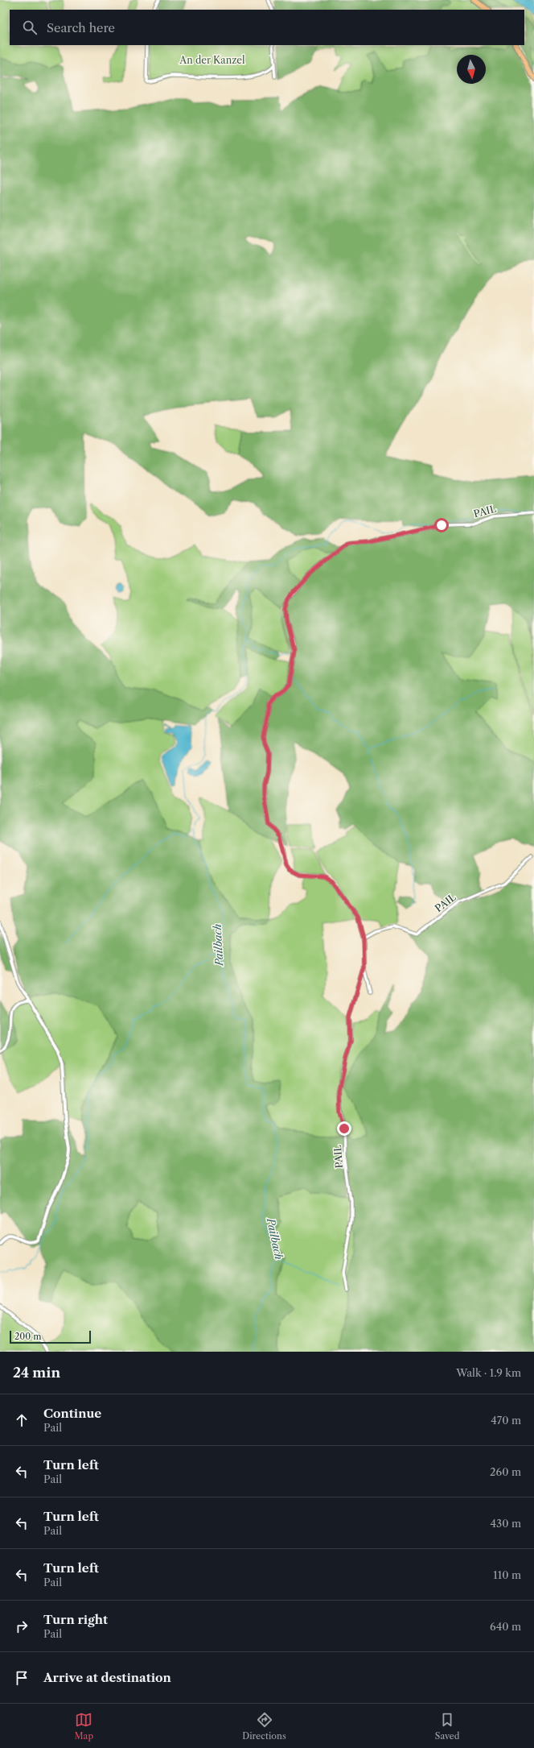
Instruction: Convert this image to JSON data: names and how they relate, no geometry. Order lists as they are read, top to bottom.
{
  "streets": {
    "street": ["PAIL"]
  },
  "water": ["Pailbach"],
  "parks": ["An der Kanzel"],
  "scale_bar": "200 m",
  "north": "bottom",
  "page": {
    "search": "Search here",
    "scale": "200 m",
    "heading": ["24 min", "Walk · 1.9 km"],
    "list": [
      ["Continue", "Pail", "470 m"],
      ["Turn left", "Pail", "260 m"],
      ["Turn left", "Pail", "430 m"],
      ["Turn left", "Pail", "110 m"],
      ["Turn right", "Pail", "640 m"],
      "Arrive at destination"
    ],
    "nav": ["Map", "Directions", "Saved"]
  }
}
